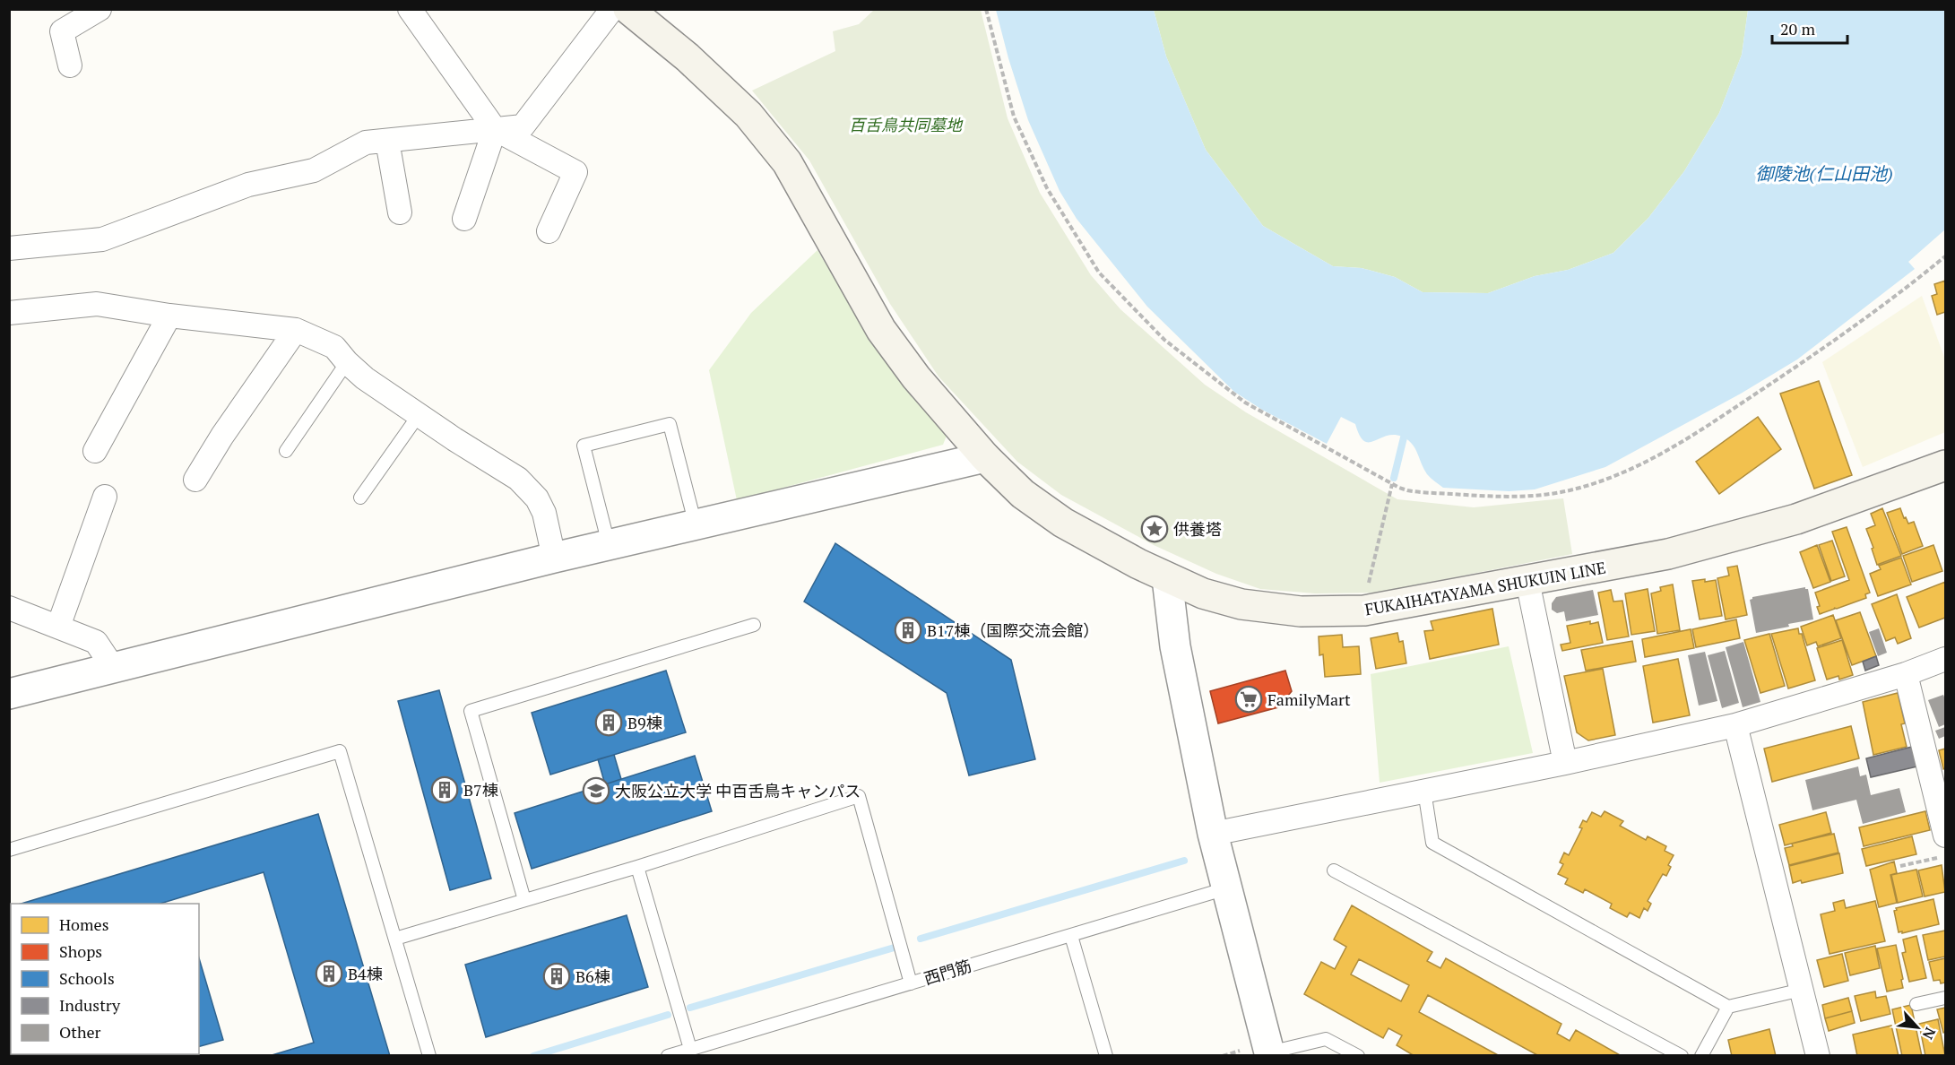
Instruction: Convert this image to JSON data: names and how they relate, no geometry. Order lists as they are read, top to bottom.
{
  "streets": {
    "main road": ["FUKAIHATAYAMA SHUKUIN LINE"],
    "lane": ["西門筋"]
  },
  "water": ["御陵池(仁山田池)"],
  "parks": ["百舌鳥共同墓地"],
  "places": {
    "place": ["供養塔"],
    "building": [
      "B17棟（国際交流会館）",
      "B9棟",
      "B7棟",
      "B4棟",
      "B6棟"
    ],
    "supermarket": ["FamilyMart"],
    "school or university": ["大阪公立大学 中百舌鳥キャンパス"]
  },
  "legend": [
    "Homes",
    "Shops",
    "Schools",
    "Industry",
    "Other"
  ],
  "scale_bar": "20 m",
  "north": "bottom right"
}
